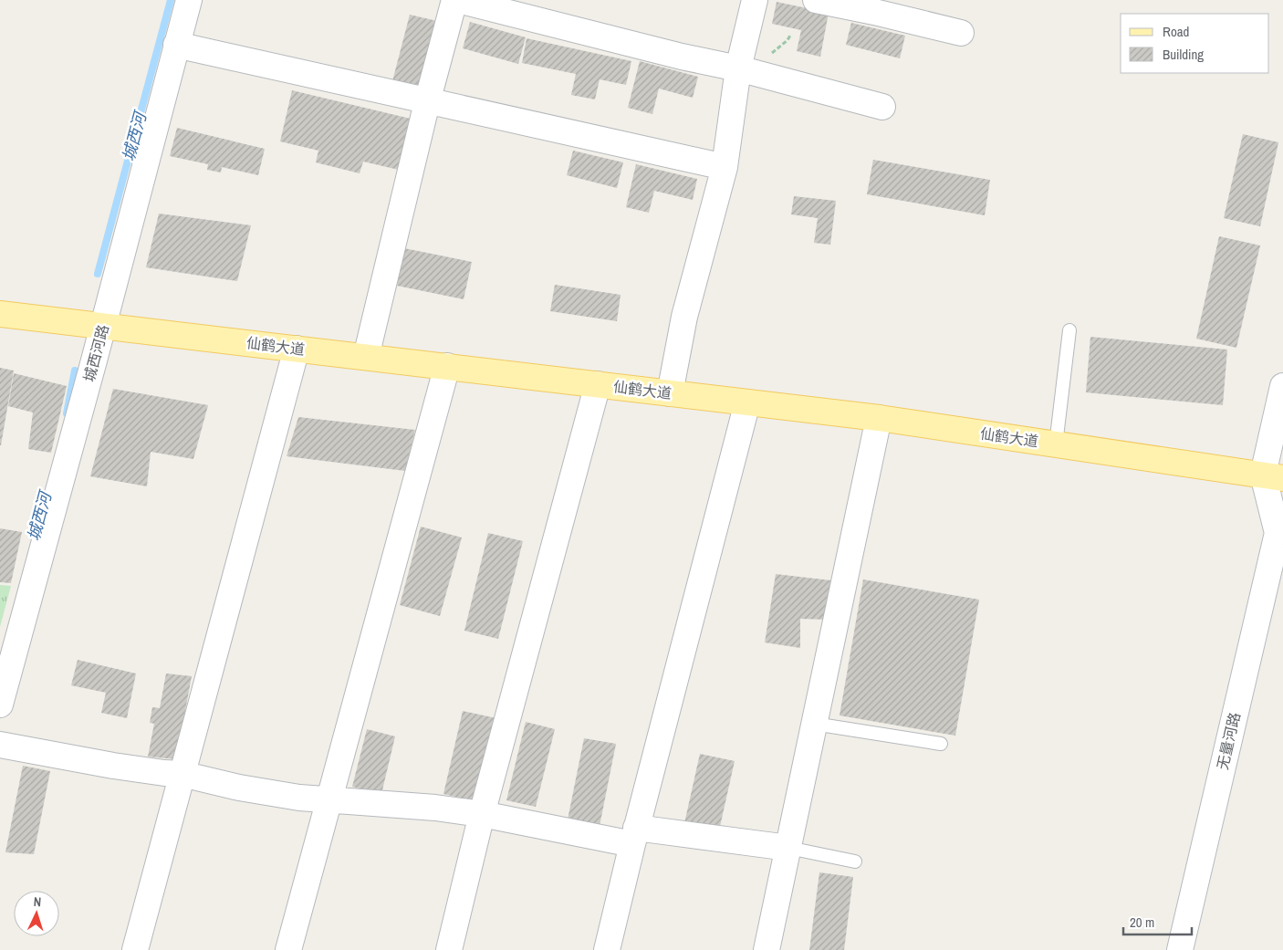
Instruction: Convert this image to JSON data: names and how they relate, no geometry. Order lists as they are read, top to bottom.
{
  "streets": {
    "main road": ["仙鹤大道"],
    "street": ["城西河路", "无量河路"]
  },
  "crossings": [
    ["仙鹤大道", "城西河路"]
  ],
  "water": ["城西河"],
  "legend": ["Road", "Building"],
  "scale_bar": "20 m",
  "north": "top"
}
